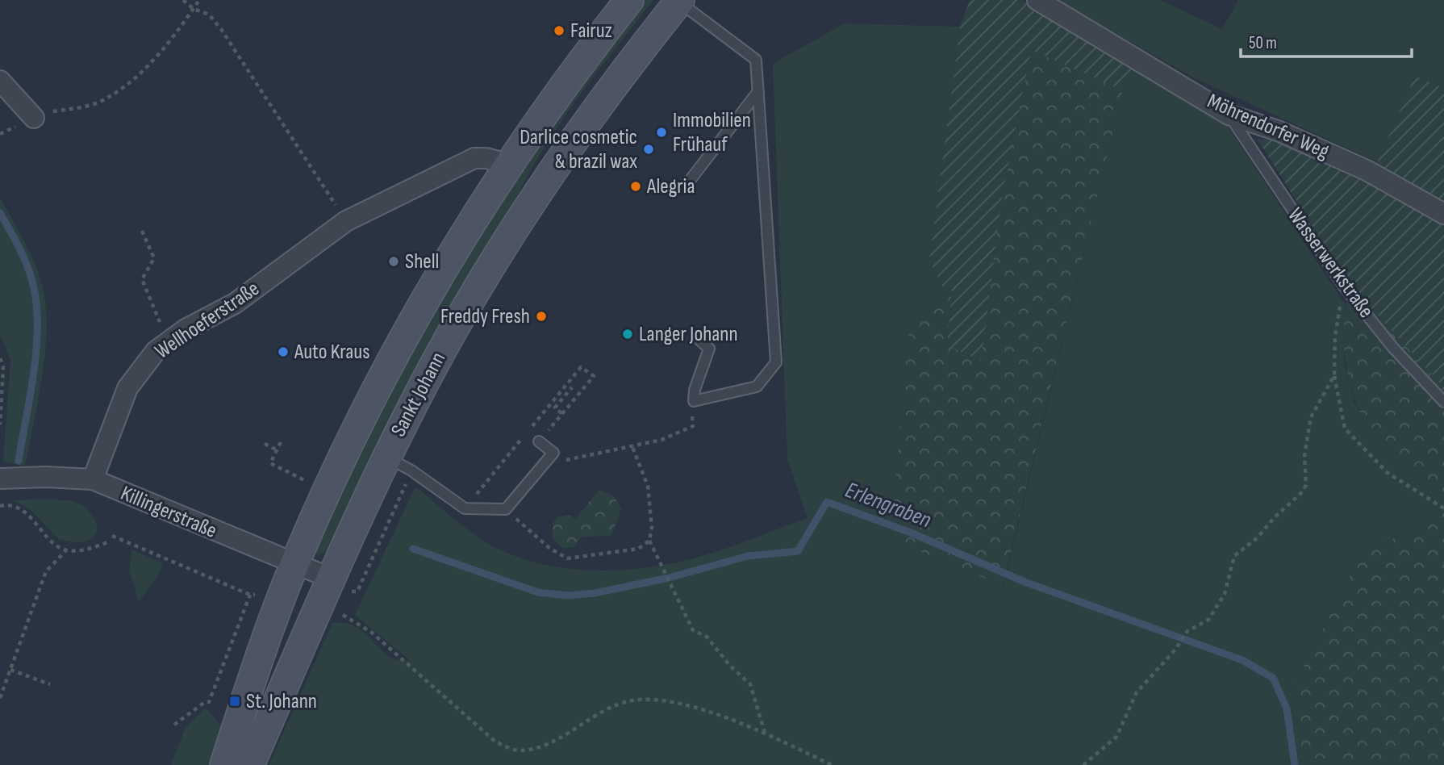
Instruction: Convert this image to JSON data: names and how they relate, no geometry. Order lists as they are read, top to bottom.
{
  "streets": {
    "main road": ["Sankt Johann"],
    "street": ["Möhrendorfer Weg", "Wellhoeferstraße", "Killingerstraße"],
    "lane": ["Wasserwerkstraße"]
  },
  "crossings": [
    ["Möhrendorfer Weg", "Wasserwerkstraße"],
    ["Wellhoeferstraße", "Sankt Johann"],
    ["Wellhoeferstraße", "Killingerstraße"],
    ["Sankt Johann", "Killingerstraße"]
  ],
  "water": ["Erlengraben"],
  "places": {
    "other": [
      "Fairuz",
      "Immobilien Frühauf",
      "Darlice cosmetic & brazil wax",
      "Alegria",
      "Shell",
      "Freddy Fresh",
      "Langer Johann",
      "Auto Kraus"
    ],
    "transit": ["St. Johann"]
  },
  "scale_bar": "50 m"
}
